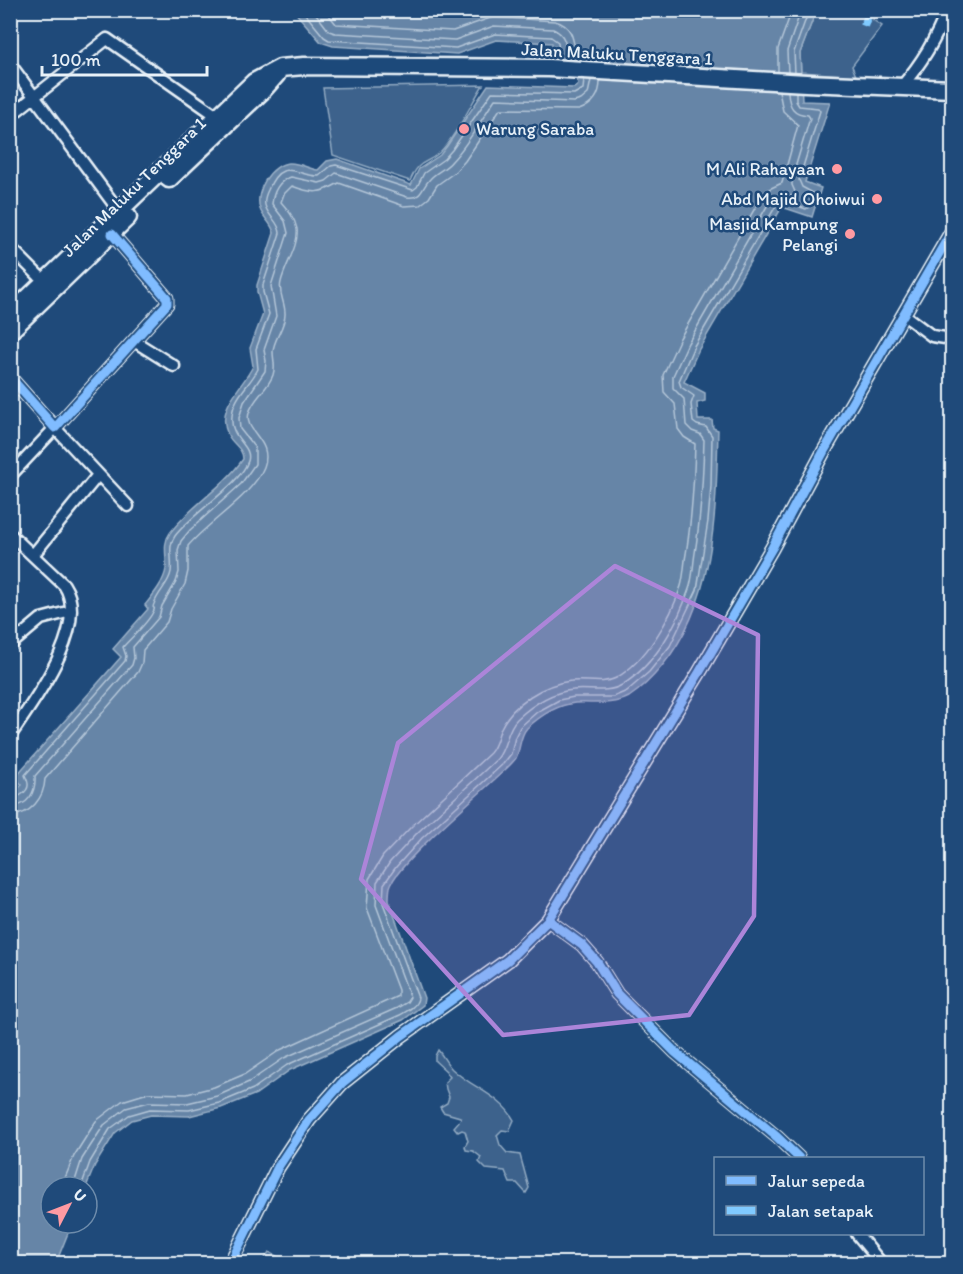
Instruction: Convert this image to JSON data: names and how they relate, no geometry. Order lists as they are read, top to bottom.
{
  "streets": {
    "highway": ["Jalan Maluku Tenggara 1"]
  },
  "places": [
    "Warung Saraba",
    "M Ali Rahayaan",
    "Abd Majid Ohoiwui",
    "Masjid Kampung Pelangi"
  ],
  "legend": ["Jalur sepeda", "Jalan setapak"],
  "scale_bar": "100 m",
  "north": "top right"
}
